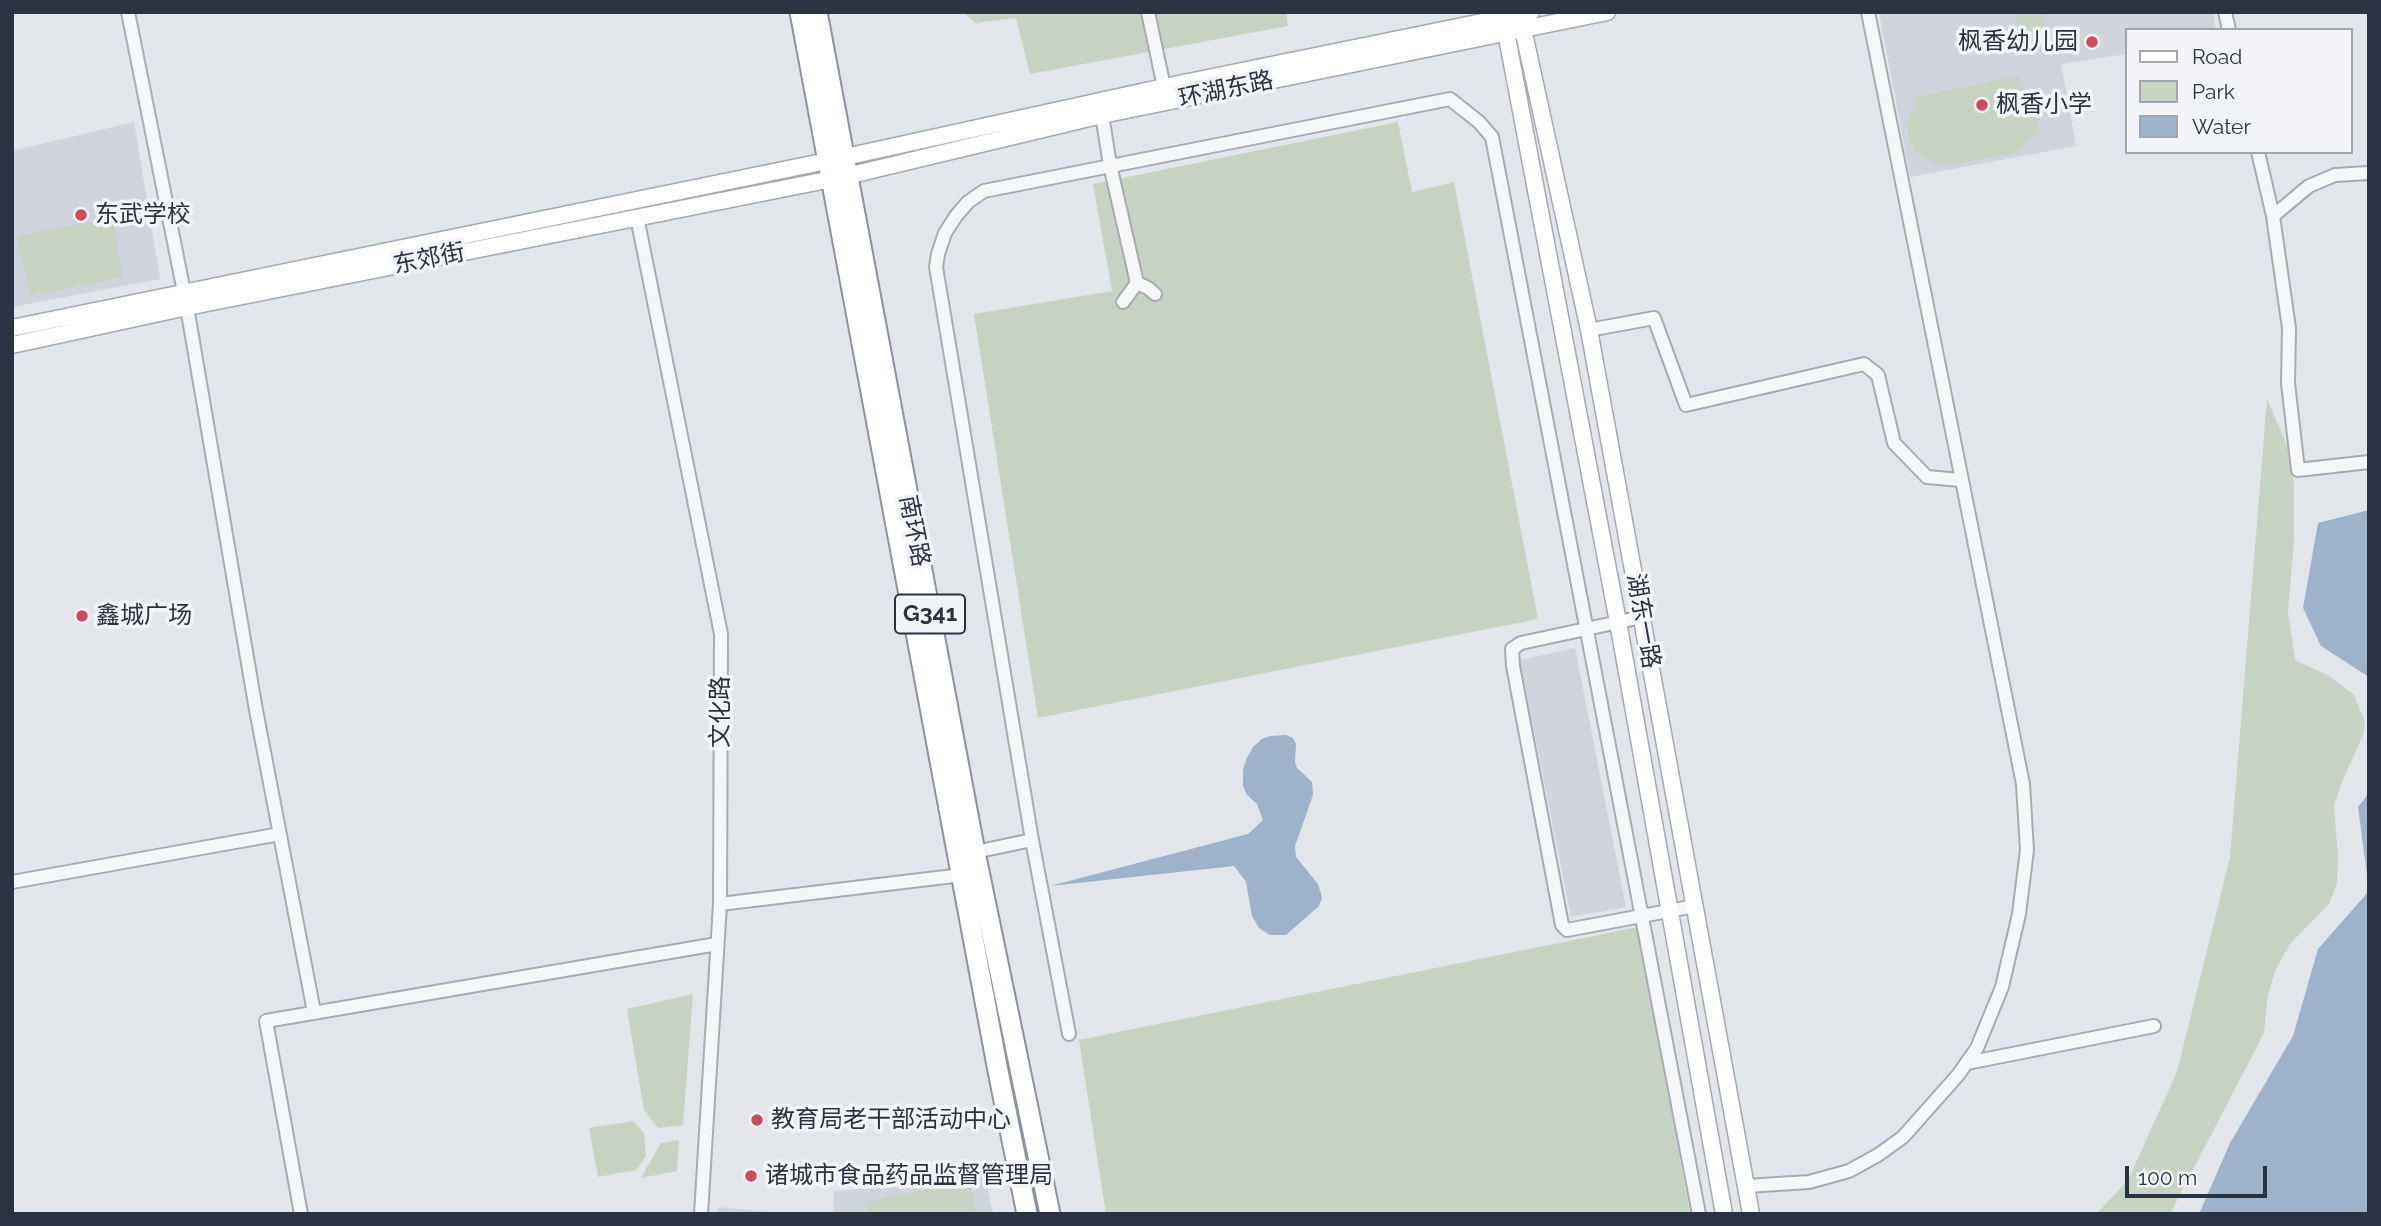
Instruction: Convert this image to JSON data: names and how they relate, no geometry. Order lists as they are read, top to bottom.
{
  "streets": {
    "highway": ["南环路", "G341"],
    "main road": ["环湖东路", "东郊街", "湖东一路"],
    "street": ["文化路"]
  },
  "crossings": [
    ["环湖东路", "东郊街"],
    ["环湖东路", "南环路"],
    ["环湖东路", "湖东一路"],
    ["东郊街", "南环路"],
    ["东郊街", "文化路"]
  ],
  "places": [
    "枫香幼儿园",
    "枫香小学",
    "东武学校",
    "鑫城广场",
    "教育局老干部活动中心",
    "诸城市食品药品监督管理局"
  ],
  "legend": ["Road", "Park", "Water"],
  "scale_bar": "100 m"
}
